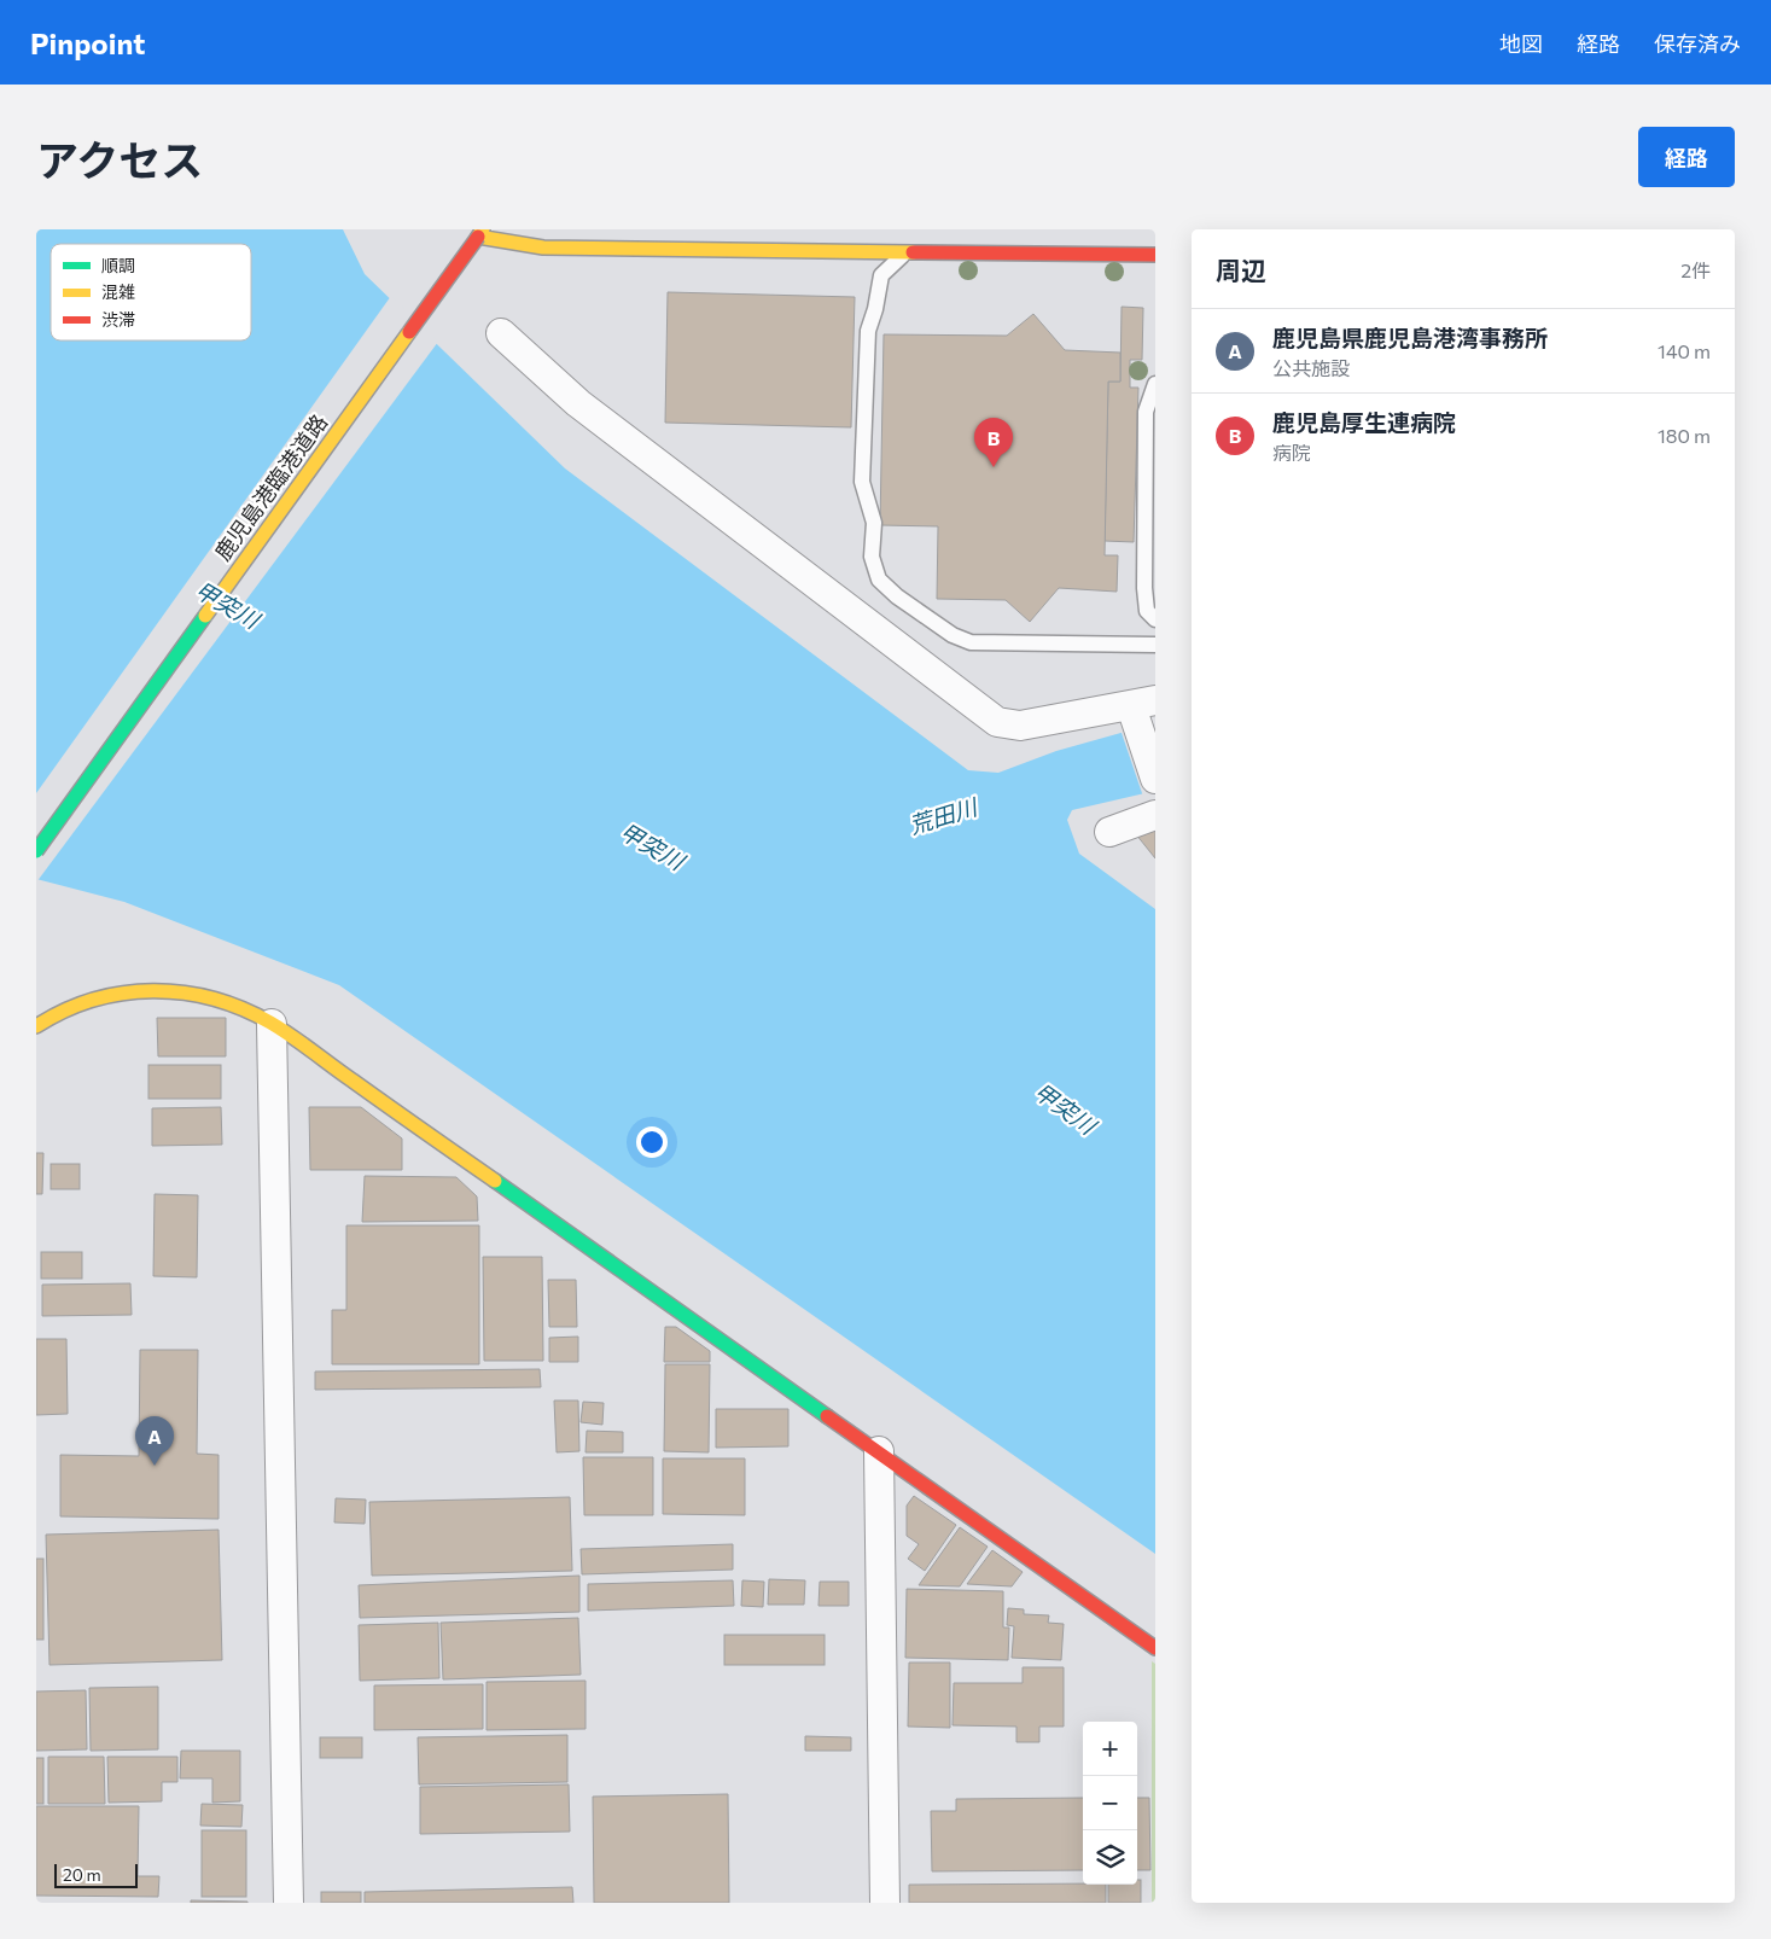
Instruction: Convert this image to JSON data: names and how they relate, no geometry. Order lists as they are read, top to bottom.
{
  "streets": {
    "street": ["鹿児島港臨港道路"]
  },
  "water": ["甲突川", "荒田川"],
  "legend": ["順調", "混雑", "渋滞"],
  "scale_bar": "20 m",
  "page": {
    "header": "Pinpoint",
    "nav": ["地図", "経路", "保存済み"],
    "title": "アクセス",
    "buttons": "経路",
    "heading": ["周辺", "2件"],
    "list": [
      {
        "mark": "A",
        "name": "鹿児島県鹿児島港湾事務所",
        "note": "公共施設",
        "value": "140 m"
      },
      {
        "mark": "B",
        "name": "鹿児島厚生連病院",
        "note": "病院",
        "value": "180 m"
      }
    ],
    "pins": ["B", "A"],
    "map_buttons": ["+", "−"],
    "scale": "20 m"
  }
}
